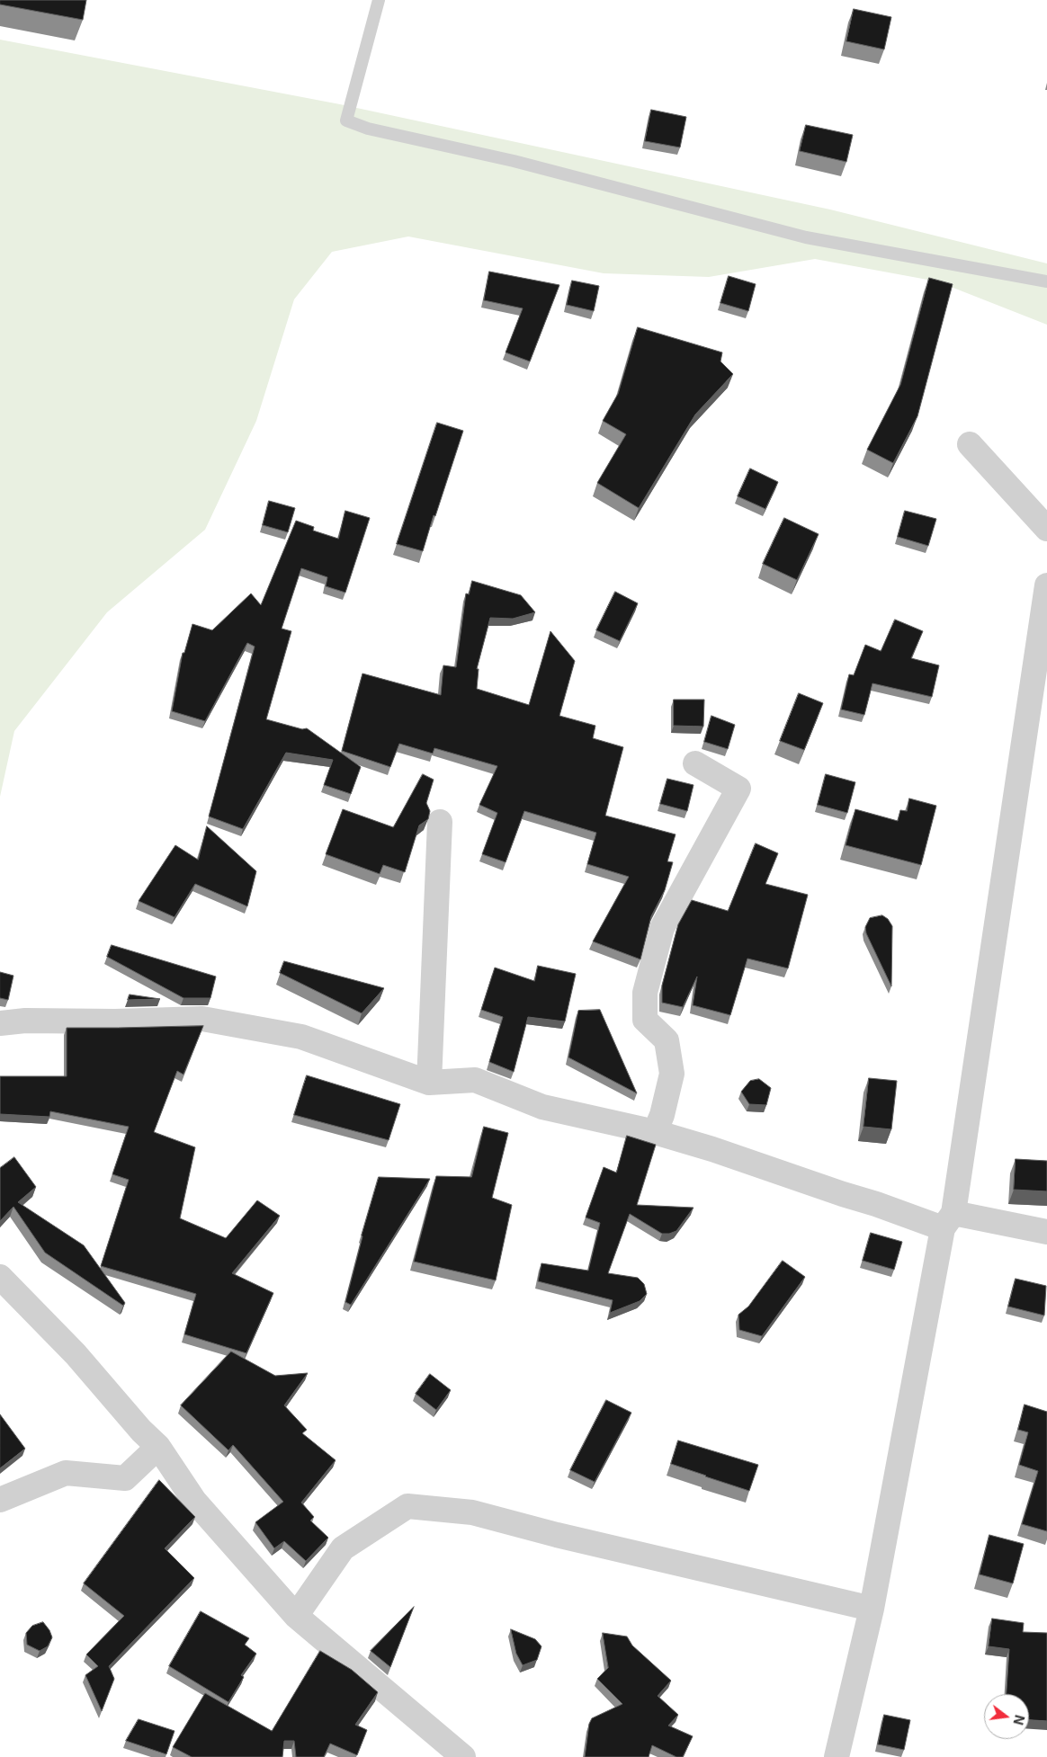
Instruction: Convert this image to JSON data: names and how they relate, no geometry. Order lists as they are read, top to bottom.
{
  "north": "right"
}
